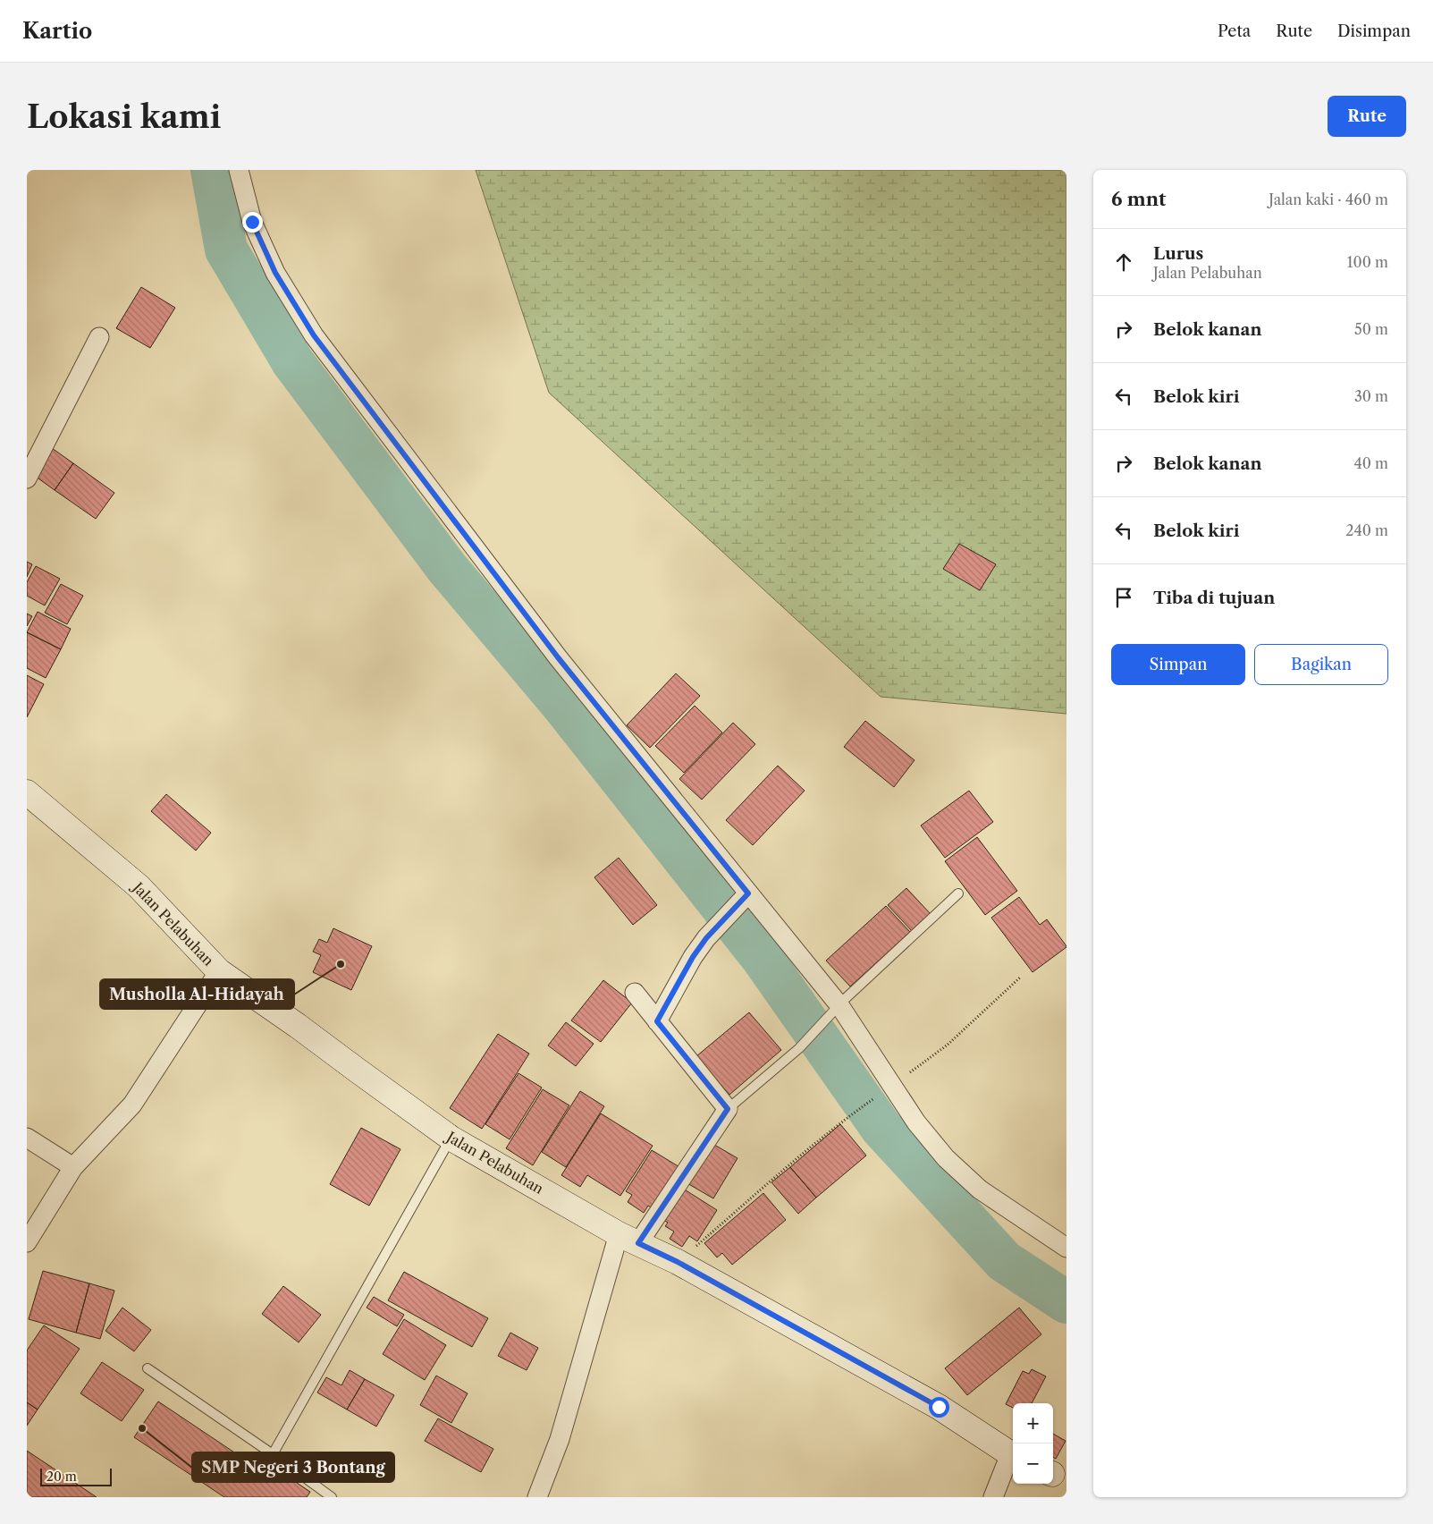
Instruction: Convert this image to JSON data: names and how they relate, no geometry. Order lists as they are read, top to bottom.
{
  "streets": {
    "street": ["Jalan Pelabuhan"]
  },
  "places": ["Musholla Al-Hidayah", "SMP Negeri 3 Bontang"],
  "scale_bar": "20 m",
  "page": {
    "header": "Kartio",
    "nav": ["Peta", "Rute", "Disimpan"],
    "buttons": [
      "Rute",
      ["Simpan", "Bagikan"]
    ],
    "title": "Lokasi kami",
    "heading": ["6 mnt", "Jalan kaki · 460 m"],
    "list": [
      ["Lurus", "Jalan Pelabuhan", "100 m"],
      ["Belok kanan", "50 m"],
      ["Belok kiri", "30 m"],
      ["Belok kanan", "40 m"],
      ["Belok kiri", "240 m"],
      "Tiba di tujuan"
    ],
    "map_buttons": ["+", "−"],
    "scale": "20 m"
  }
}
